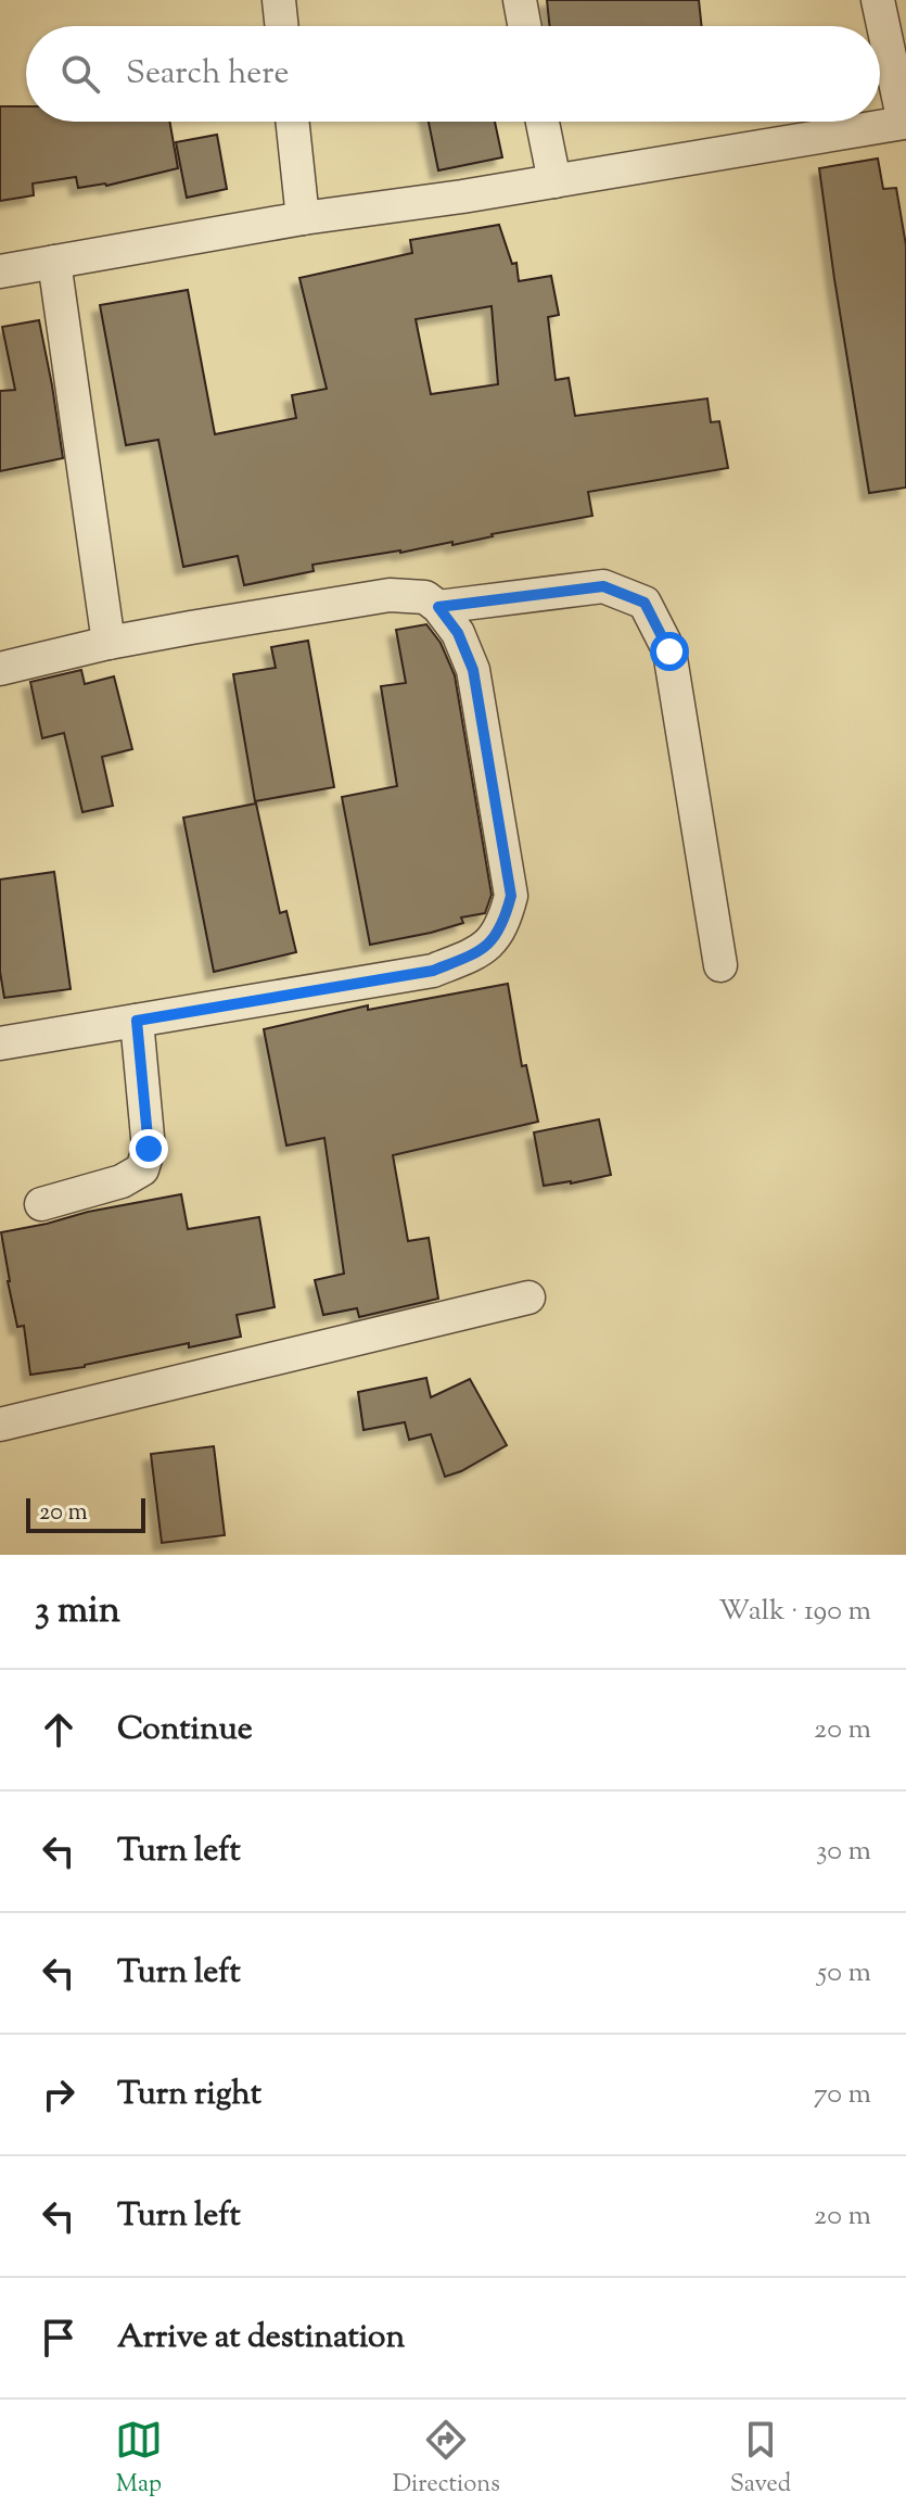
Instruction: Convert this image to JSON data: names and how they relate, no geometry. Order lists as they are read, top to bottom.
{
  "scale_bar": "20 m",
  "page": {
    "search": "Search here",
    "scale": "20 m",
    "heading": ["3 min", "Walk · 190 m"],
    "list": [
      ["Continue", "20 m"],
      ["Turn left", "30 m"],
      ["Turn left", "50 m"],
      ["Turn right", "70 m"],
      ["Turn left", "20 m"],
      "Arrive at destination"
    ],
    "nav": ["Map", "Directions", "Saved"]
  }
}
